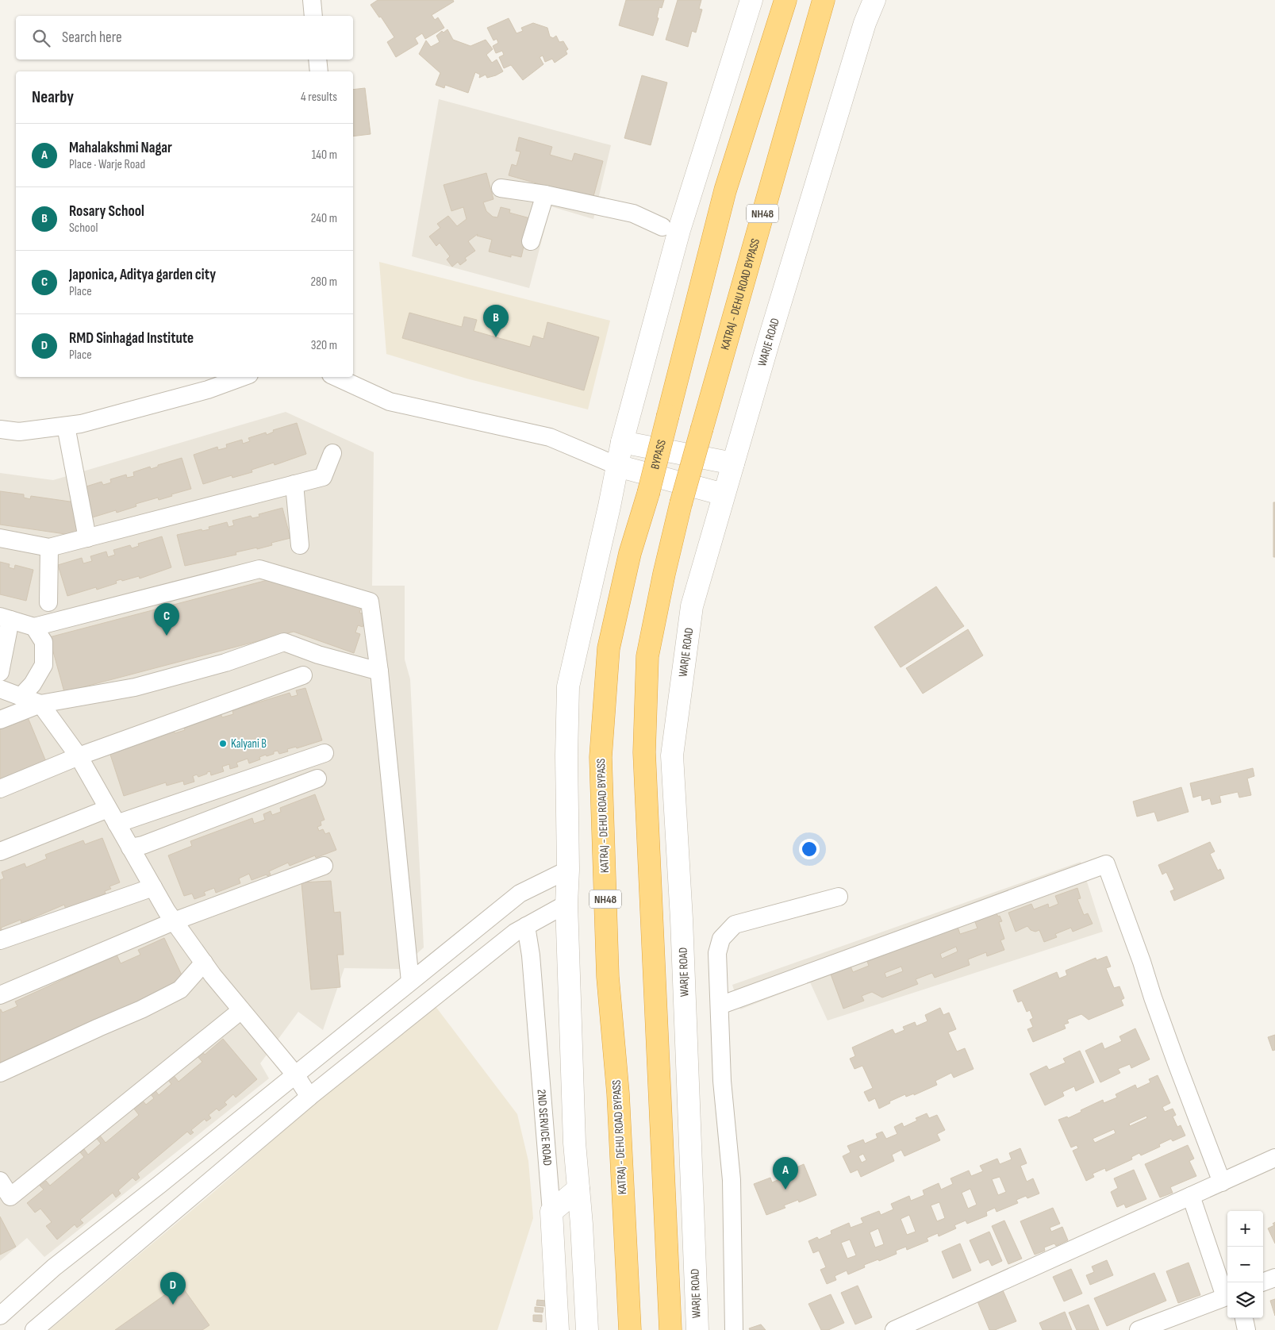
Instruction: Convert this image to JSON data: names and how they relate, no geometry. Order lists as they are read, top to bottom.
{
  "streets": {
    "highway": ["NH48", "KATRAJ - DEHU ROAD BYPASS", "BYPASS"],
    "street": ["WARJE ROAD", "2ND SERVICE ROAD"]
  },
  "crossings": [
    ["KATRAJ - DEHU ROAD BYPASS", "BYPASS"]
  ],
  "places": ["Kalyani B"],
  "page": {
    "search": "Search here",
    "heading": ["Nearby", "4 results"],
    "list": [
      {
        "mark": "A",
        "name": "Mahalakshmi Nagar",
        "note": "Place · Warje Road",
        "value": "140 m"
      },
      {
        "mark": "B",
        "name": "Rosary School",
        "note": "School",
        "value": "240 m"
      },
      {
        "mark": "C",
        "name": "Japonica, Aditya garden city",
        "note": "Place",
        "value": "280 m"
      },
      {
        "mark": "D",
        "name": "RMD Sinhagad Institute",
        "note": "Place",
        "value": "320 m"
      }
    ],
    "pins": [
      "B",
      "C",
      "A",
      "D"
    ],
    "map_buttons": ["+", "−"]
  }
}
